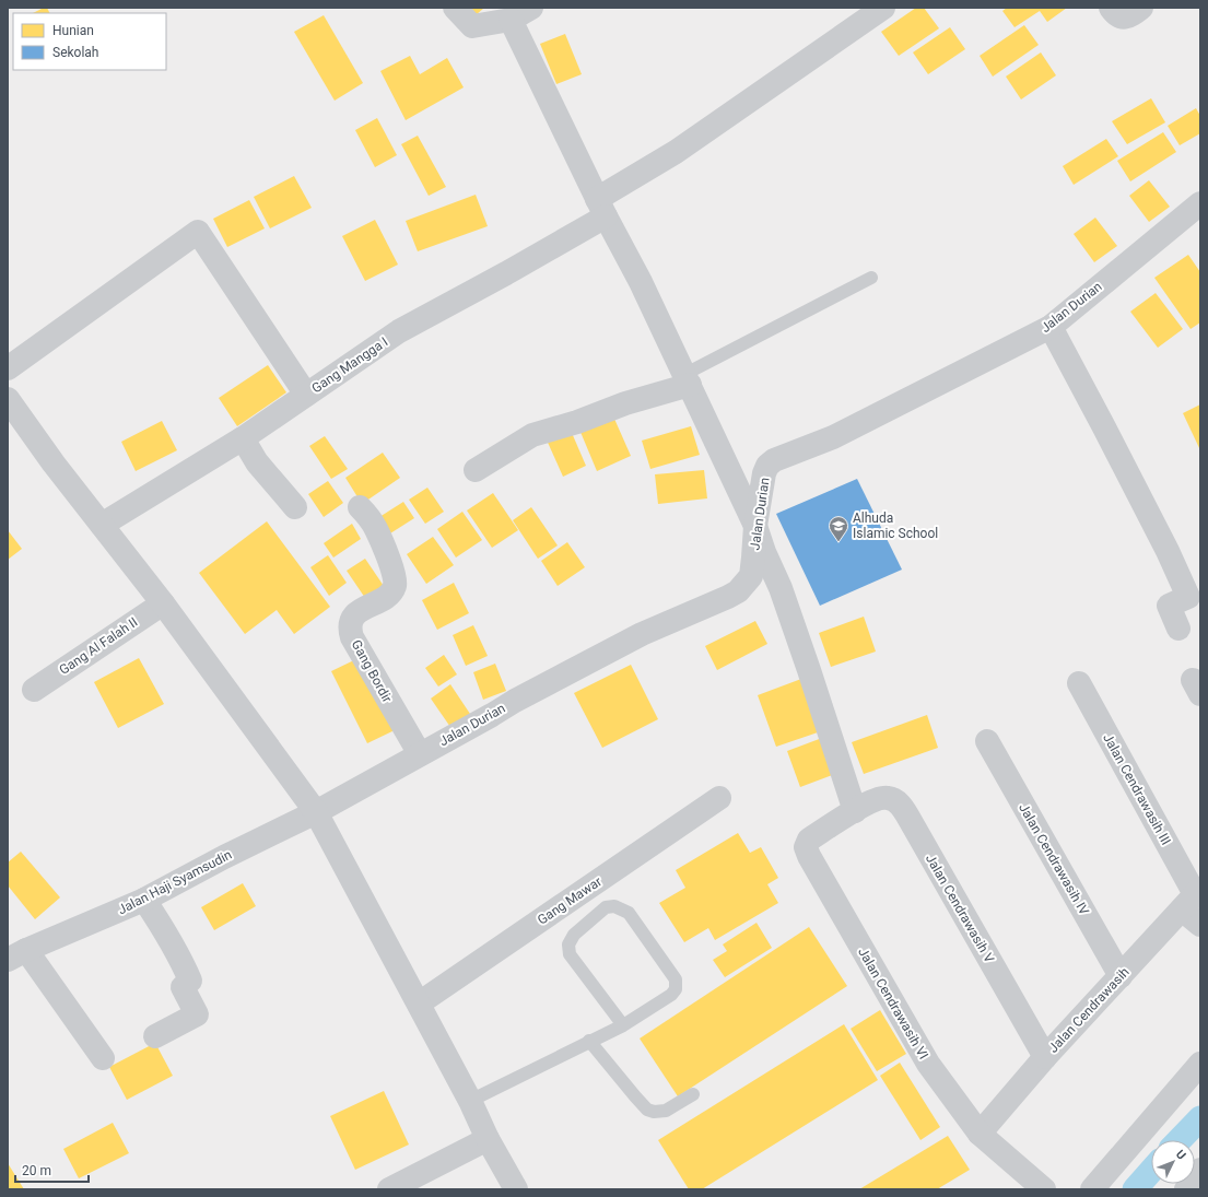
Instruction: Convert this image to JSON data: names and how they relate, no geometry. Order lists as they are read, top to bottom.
{
  "streets": {
    "street": [
      "Jalan Durian",
      "Gang Mangga I",
      "Gang Al Falah II",
      "Gang Bordir",
      "Jalan Cendrawasih III",
      "Jalan Cendrawasih IV",
      "Jalan Haji Syamsudin",
      "Gang Mawar",
      "Jalan Cendrawasih V",
      "Jalan Cendrawasih VI",
      "Jalan Cendrawasih"
    ]
  },
  "crossings": [
    ["Jalan Durian", "Gang Bordir"],
    ["Jalan Durian", "Jalan Haji Syamsudin"],
    ["Jalan Cendrawasih III", "Jalan Cendrawasih"],
    ["Jalan Cendrawasih IV", "Jalan Cendrawasih"],
    ["Jalan Cendrawasih V", "Jalan Cendrawasih VI"],
    ["Jalan Cendrawasih V", "Jalan Cendrawasih"],
    ["Jalan Cendrawasih VI", "Jalan Cendrawasih"]
  ],
  "places": {
    "school or university": ["Alhuda Islamic School"]
  },
  "legend": ["Hunian", "Sekolah"],
  "scale_bar": "20 m",
  "north": "top right"
}
